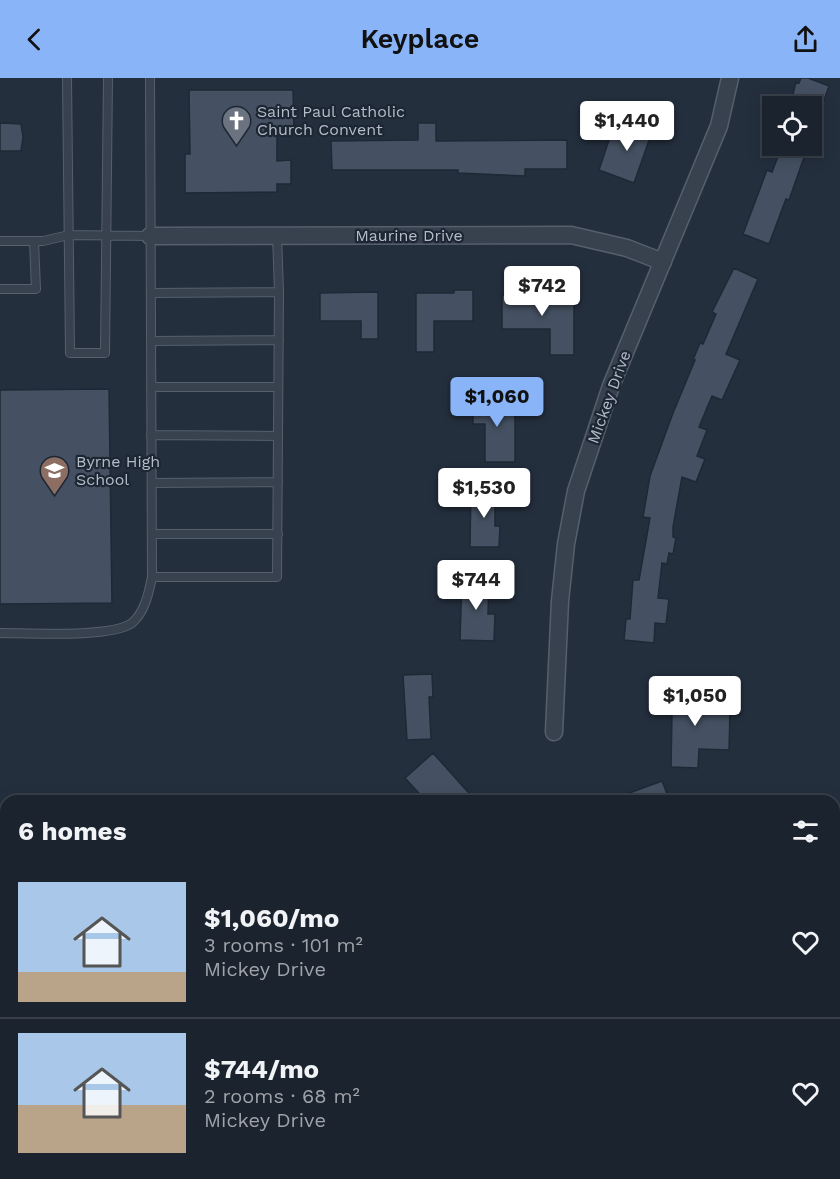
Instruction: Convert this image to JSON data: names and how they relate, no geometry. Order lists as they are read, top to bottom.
{
  "streets": {
    "street": ["Maurine Drive", "Mickey Drive"]
  },
  "crossings": [
    ["Maurine Drive", "Mickey Drive"]
  ],
  "places": {
    "church": ["Saint Paul Catholic Church Convent"],
    "school or university": ["Byrne High School"]
  },
  "page": {
    "header": "Keyplace",
    "price": [
      "$1,440",
      "$742",
      "$1,060",
      "$1,530",
      "$744",
      "$1,050"
    ],
    "heading": "6 homes",
    "list": [
      {
        "name": "$1,060/mo",
        "note": "3 rooms · 101 m² · Mickey Drive"
      },
      {
        "name": "$744/mo",
        "note": "2 rooms · 68 m² · Mickey Drive"
      }
    ]
  }
}
